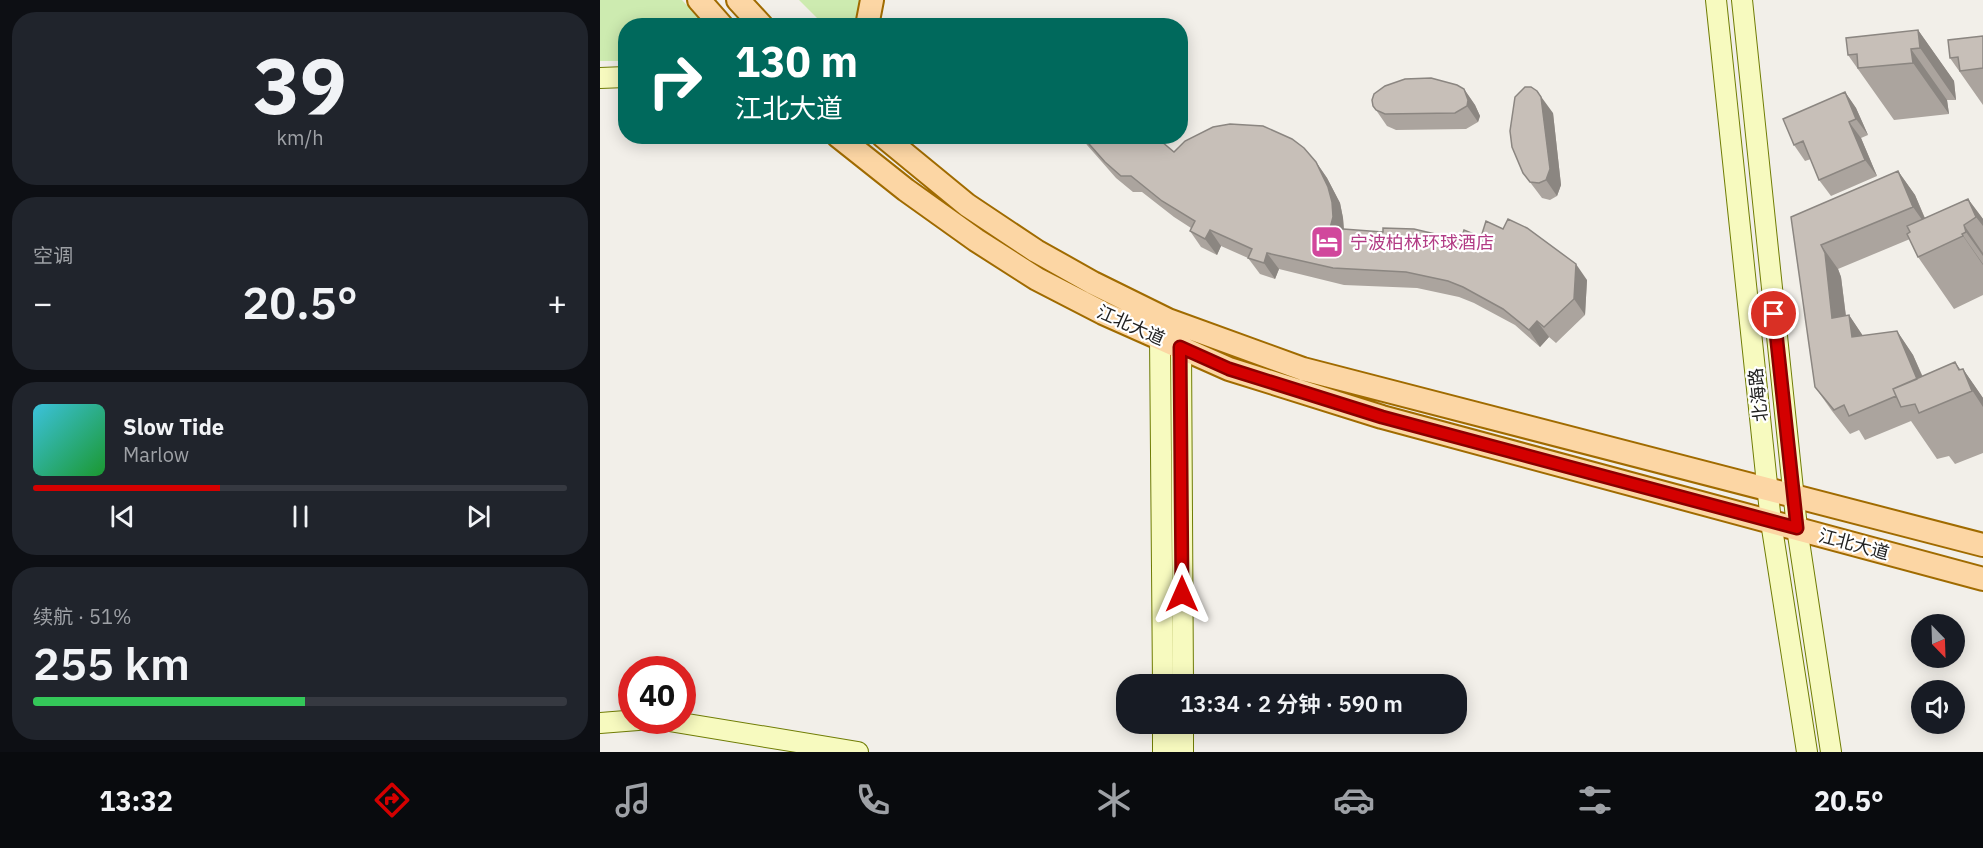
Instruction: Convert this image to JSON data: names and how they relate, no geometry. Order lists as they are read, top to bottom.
{
  "streets": {
    "main road": ["江北大道"],
    "street": ["北海路"]
  },
  "crossings": [
    ["江北大道", "北海路"]
  ],
  "places": {
    "hotel": ["宁波柏林环球酒店"]
  },
  "north": "bottom right",
  "page": {
    "tile": [
      ["39", "km/h"],
      "空调",
      ["续航 · 51%", "255 km"]
    ],
    "turn": ["130 m", "江北大道"],
    "heat": ["−", "20.5°", "+"],
    "song": ["Slow Tide", "Marlow"],
    "limit": "40",
    "trip": "13:34 · 2 分钟 · 590 m",
    "tabs": ["13:32", "20.5°"]
  }
}
